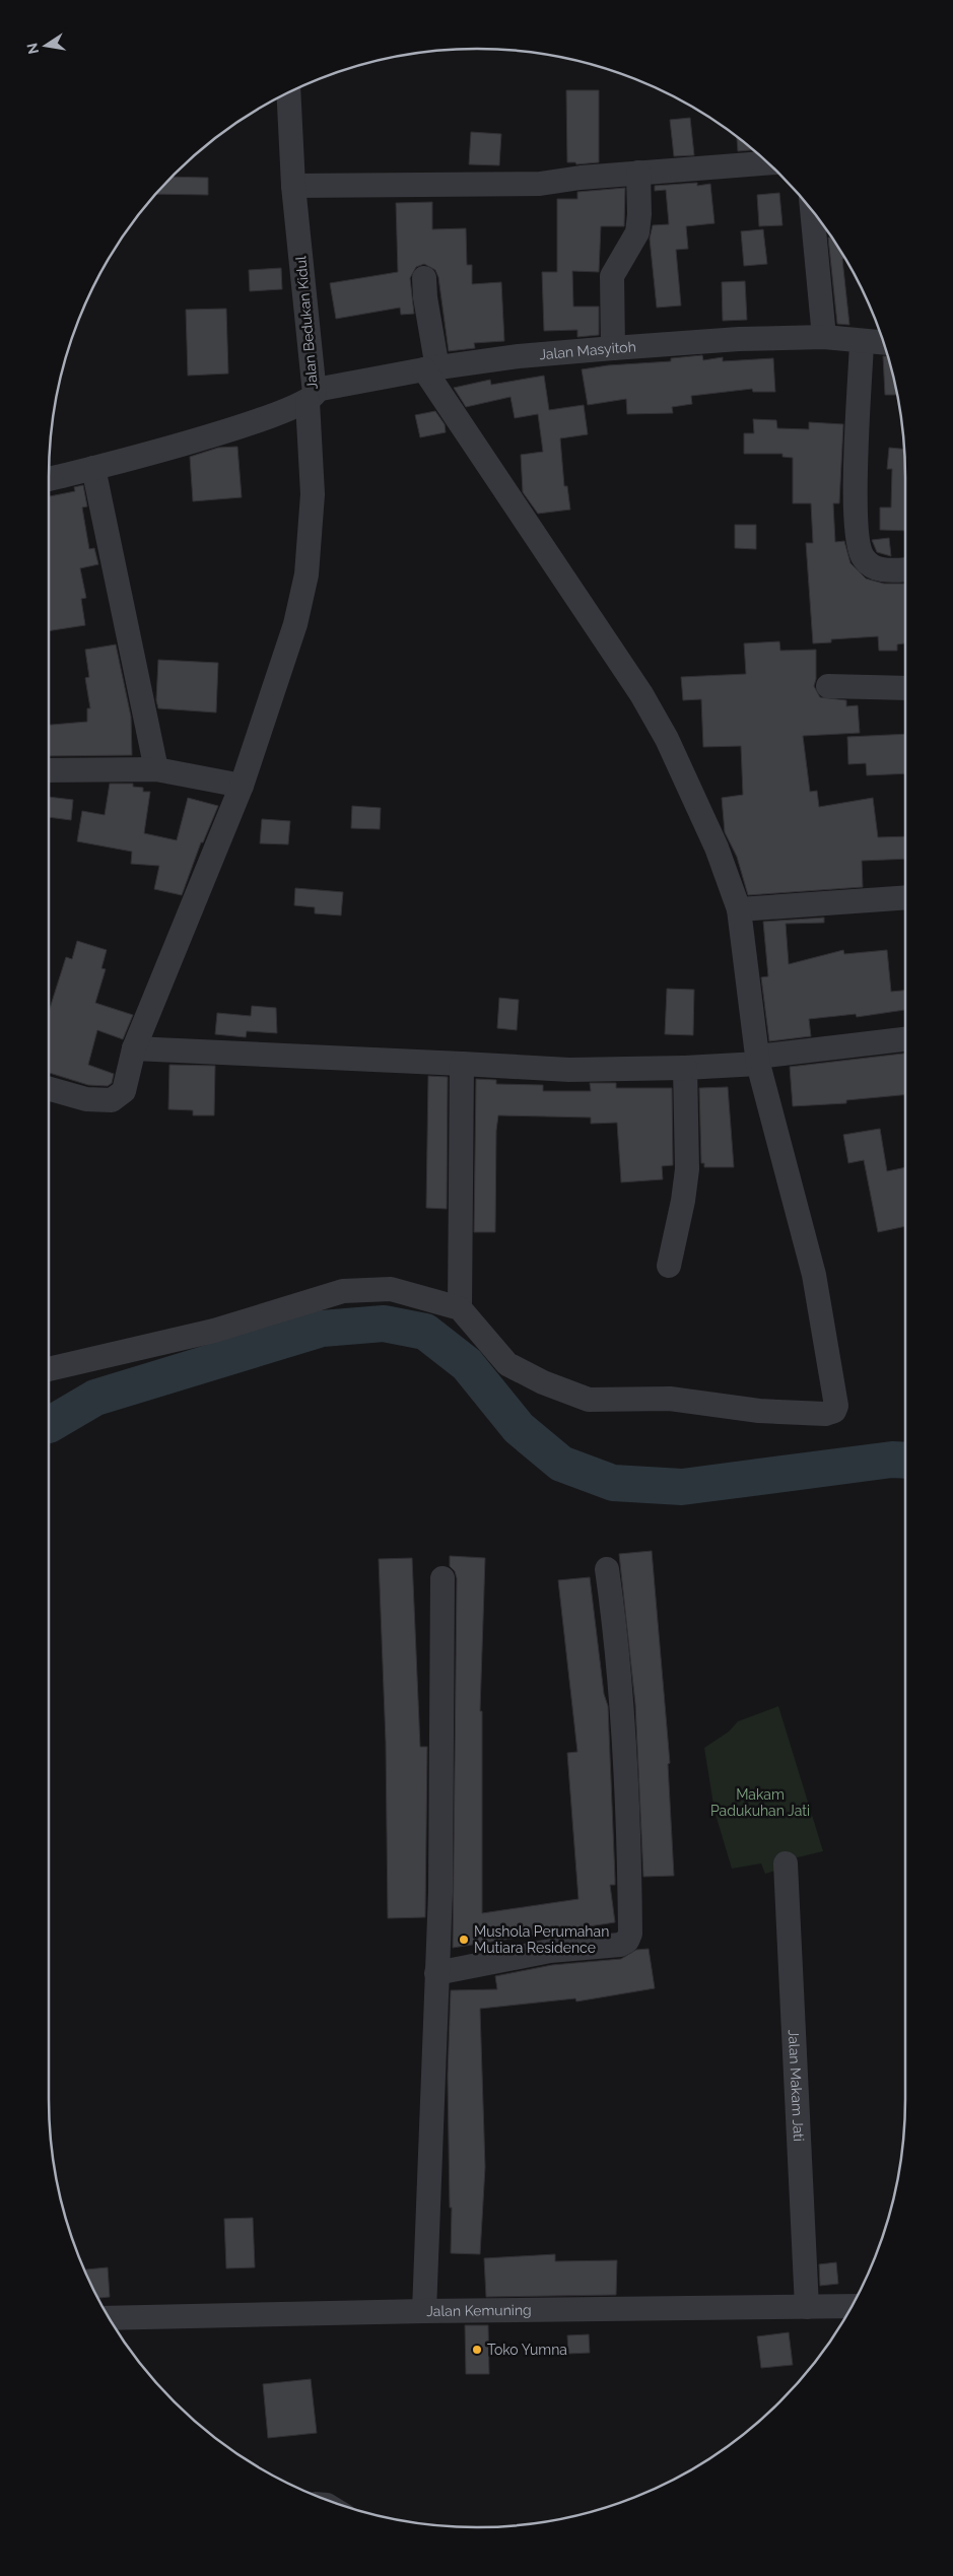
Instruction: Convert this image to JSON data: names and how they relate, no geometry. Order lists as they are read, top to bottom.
{
  "streets": {
    "street": [
      "Jalan Bedukan Kidul",
      "Jalan Masyitoh",
      "Jalan Makam Jati",
      "Jalan Kemuning"
    ]
  },
  "crossings": [
    ["Jalan Bedukan Kidul", "Jalan Masyitoh"],
    ["Jalan Makam Jati", "Jalan Kemuning"]
  ],
  "parks": ["Makam Padukuhan Jati"],
  "places": ["Mushola Perumahan Mutiara Residence", "Toko Yumna"],
  "north": "left"
}
